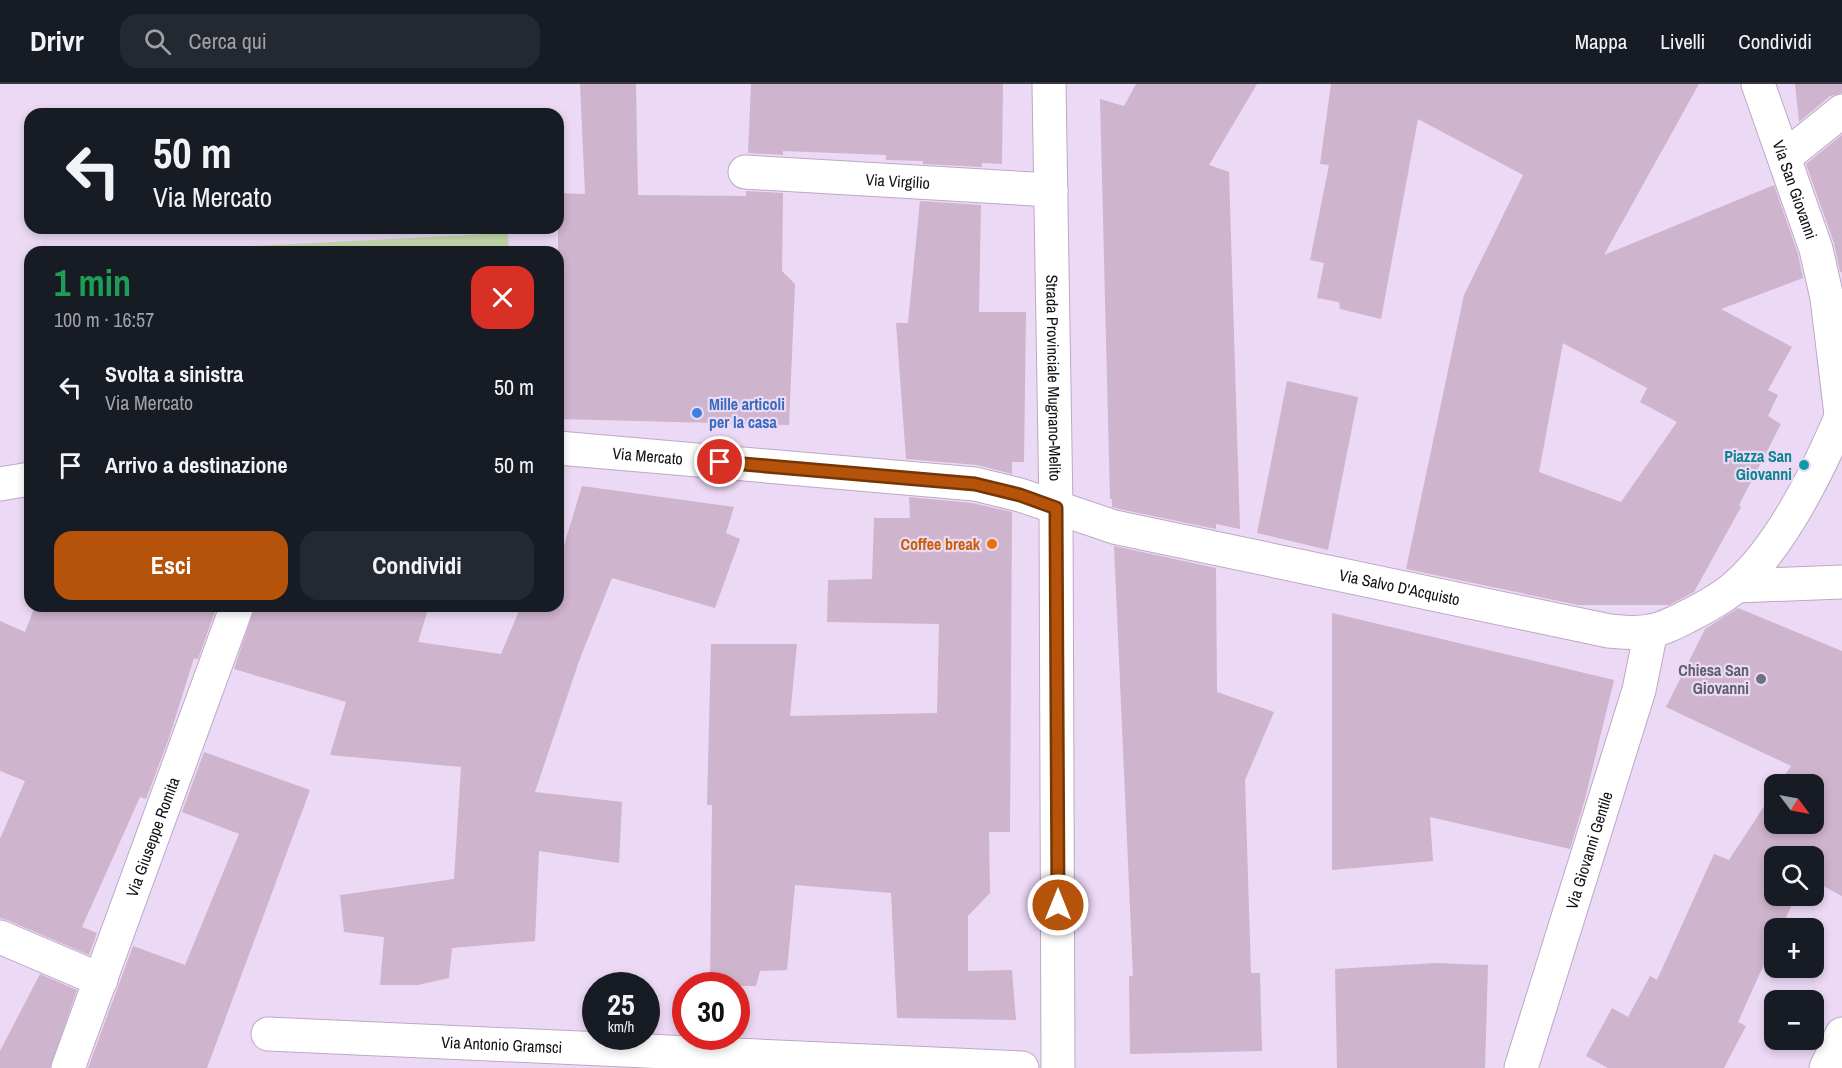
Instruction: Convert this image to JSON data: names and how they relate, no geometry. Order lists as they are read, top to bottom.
{
  "streets": {
    "street": [
      "Via Virgilio",
      "Via San Giovanni",
      "Strada Provinciale Mugnano-Melito",
      "Via Mercato",
      "Via Salvo D'Acquisto",
      "Via Giuseppe Romita",
      "Via Giovanni Gentile",
      "Via Antonio Gramsci"
    ]
  },
  "crossings": [
    ["Via Virgilio", "Strada Provinciale Mugnano-Melito"],
    ["Strada Provinciale Mugnano-Melito", "Via Mercato"],
    ["Strada Provinciale Mugnano-Melito", "Via Salvo D'Acquisto"],
    ["Via Mercato", "Via Salvo D'Acquisto"],
    ["Via Salvo D'Acquisto", "Via Giovanni Gentile"]
  ],
  "places": [
    "Mille articoli per la casa",
    "Piazza San Giovanni",
    "Coffee break",
    "Chiesa San Giovanni"
  ],
  "north": "bottom right",
  "page": {
    "header": "Drivr",
    "search": "Cerca qui",
    "nav": ["Mappa", "Livelli", "Condividi"],
    "turn": ["50 m", "Via Mercato"],
    "heading": ["1 min", "100 m · 16:57"],
    "list": [
      {
        "name": "Svolta a sinistra",
        "note": "Via Mercato",
        "value": "50 m"
      },
      {
        "name": "Arrivo a destinazione",
        "value": "50 m"
      }
    ],
    "buttons": ["Esci", "Condividi"],
    "map_buttons": ["+", "−"],
    "speed": "25 km/h",
    "limit": "30"
  }
}
